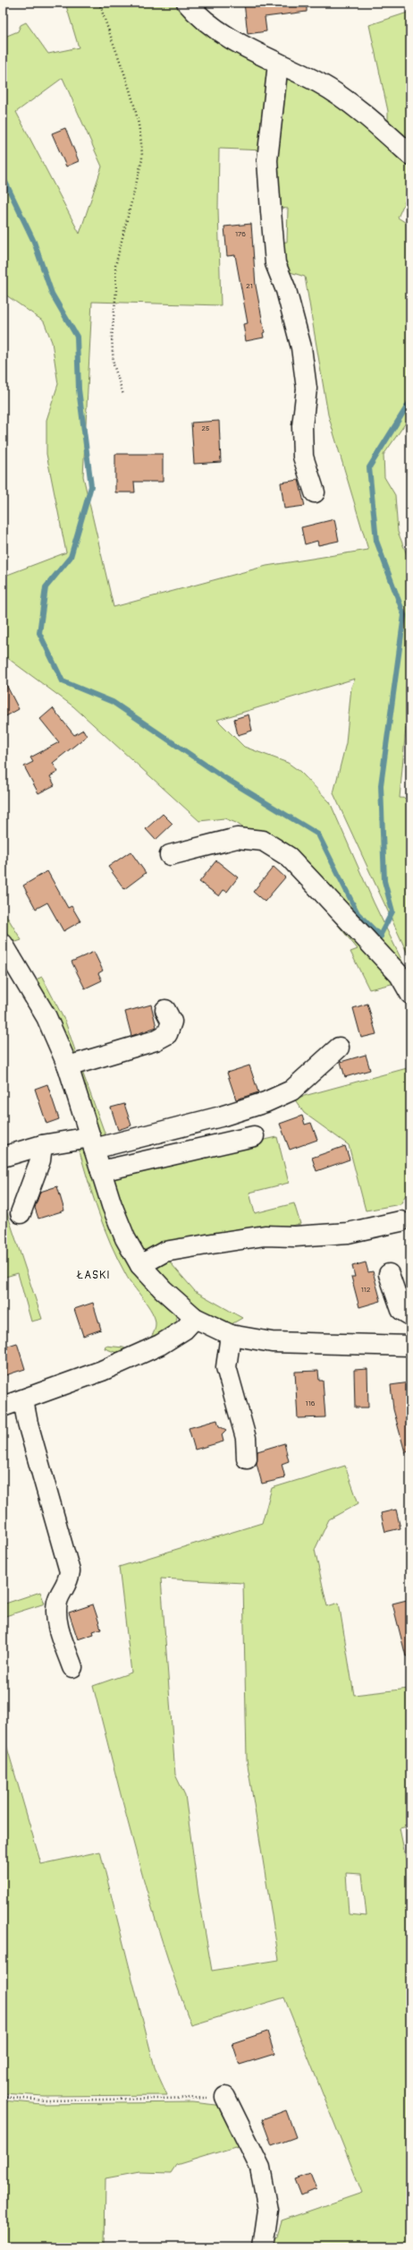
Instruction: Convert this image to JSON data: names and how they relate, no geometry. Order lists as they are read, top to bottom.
{
  "districts": ["ŁASKI"],
  "house_numbers": [
    "176",
    "21",
    "25",
    "112",
    "116"
  ]
}
